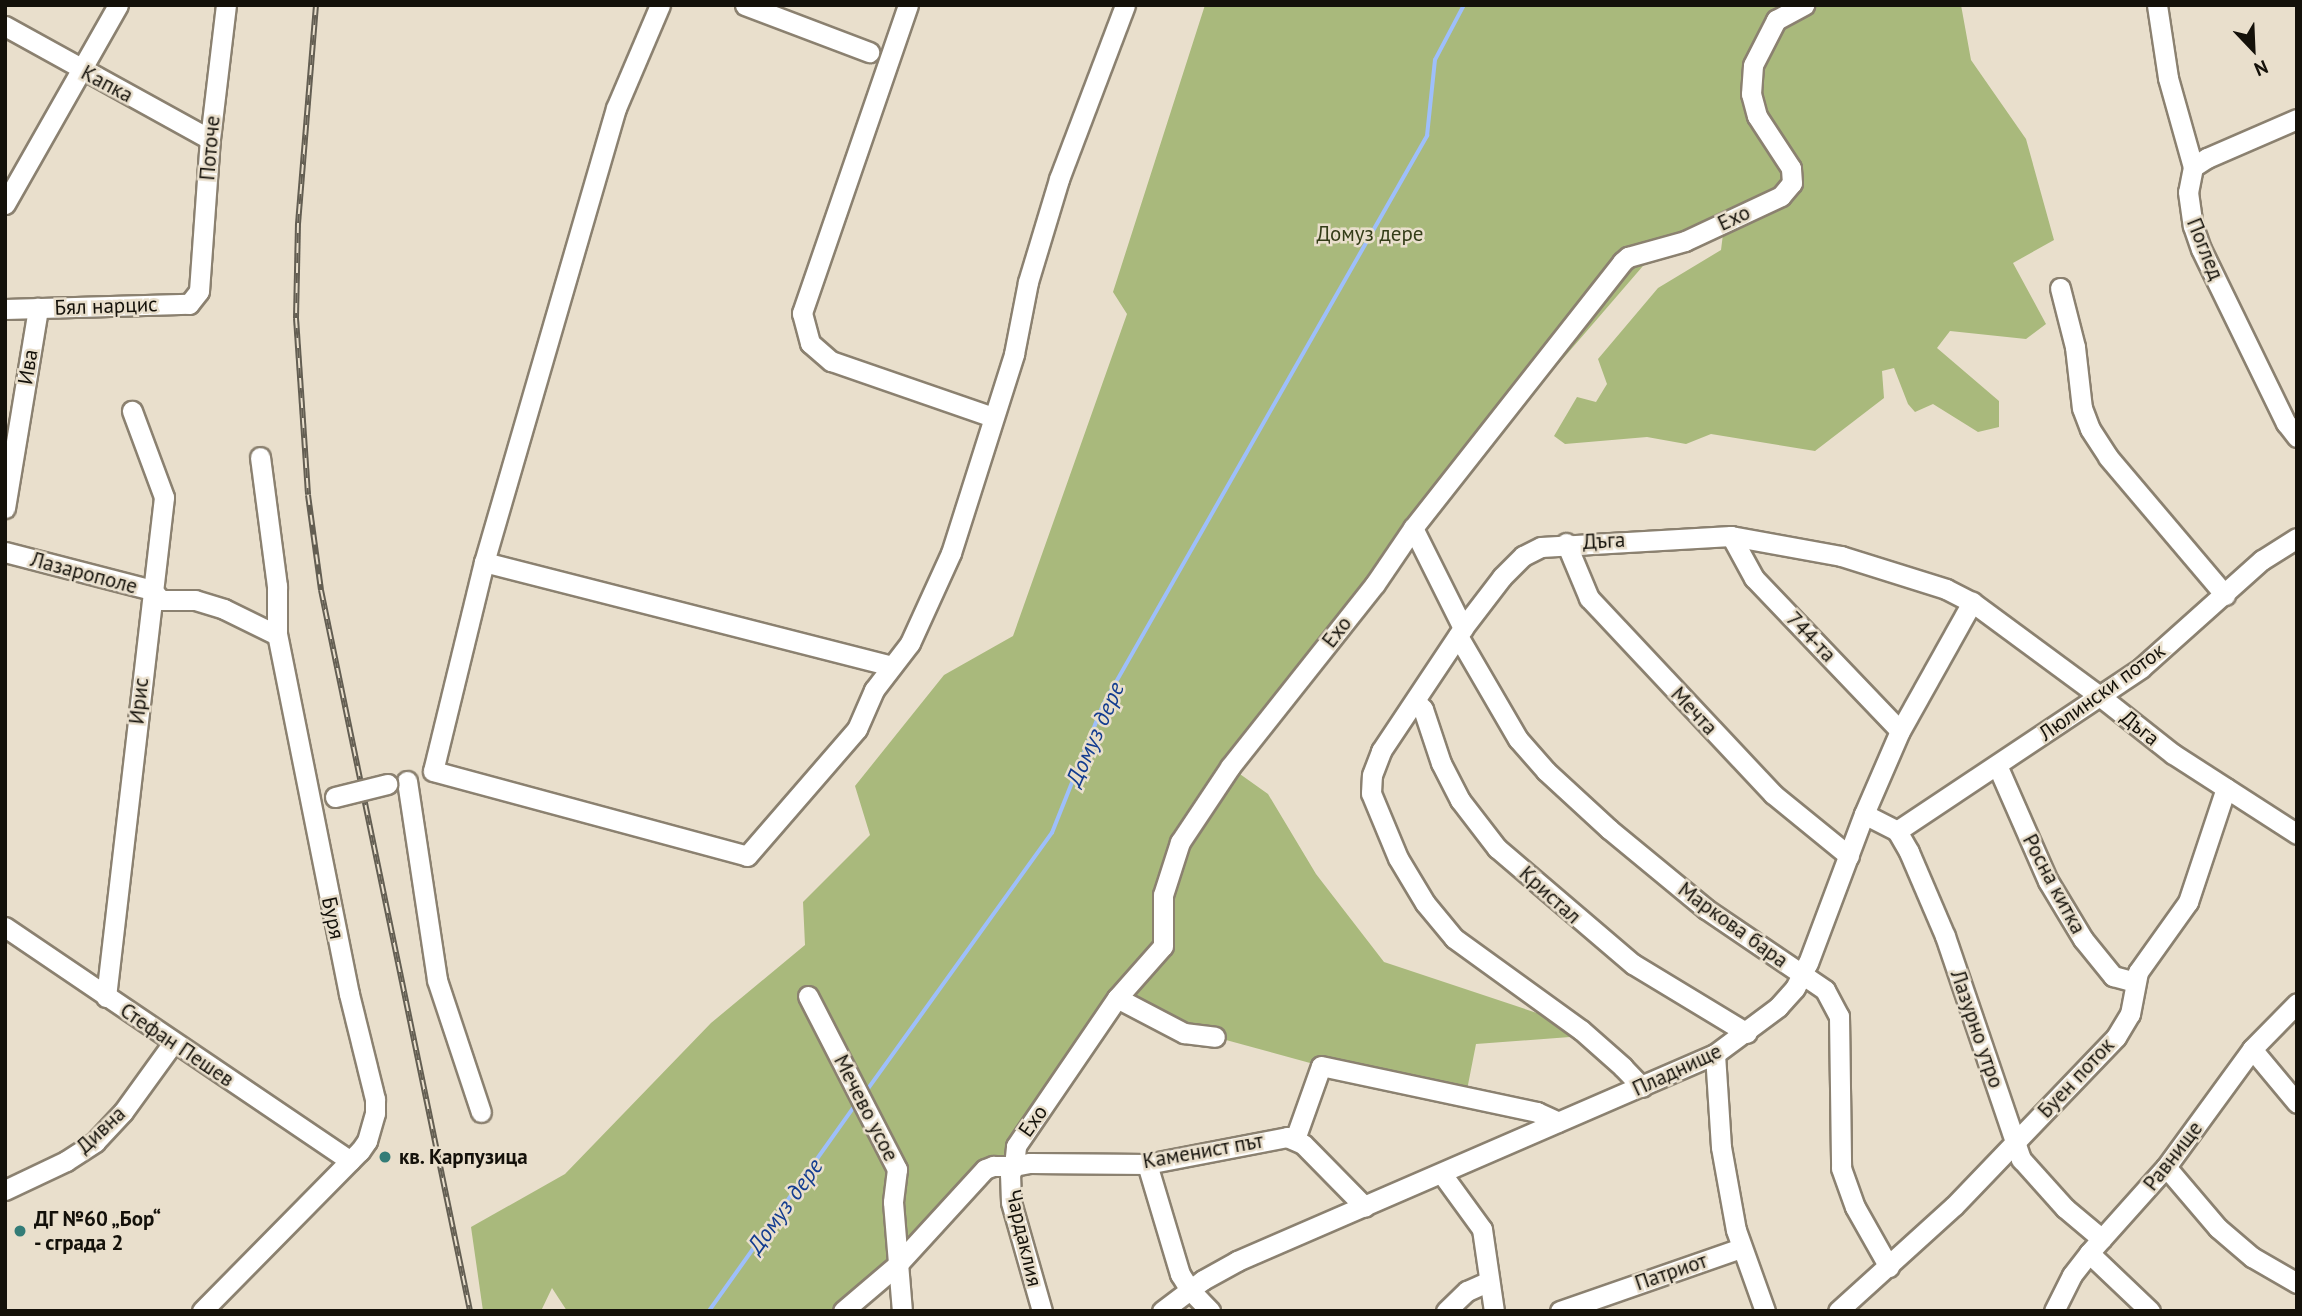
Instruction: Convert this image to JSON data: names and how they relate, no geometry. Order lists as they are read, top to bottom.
{
  "streets": {
    "street": [
      "Капка",
      "Поточе",
      "Ехо",
      "Поглед",
      "Бял нарцис",
      "Ива",
      "Дъга",
      "Лазарополе",
      "744-та",
      "Люлински поток",
      "Ирис",
      "Мечта",
      "Росна китка",
      "Кристал",
      "Буря",
      "Маркова бара",
      "Лазурно утро",
      "Стефан Пешев",
      "Пладнище",
      "Буен поток",
      "Мечево усое",
      "Дивна",
      "Каменист път",
      "Равнище",
      "Чардаклия",
      "Патриот"
    ]
  },
  "crossings": [
    ["Капка", "Поточе"],
    ["Поточе", "Бял нарцис"],
    ["Ехо", "Маркова бара"],
    ["Ехо", "Каменист път"],
    ["Ехо", "Чардаклия"],
    ["Бял нарцис", "Ива"],
    ["Дъга", "744-та"],
    ["Дъга", "Люлински поток"],
    ["Дъга", "Мечта"],
    ["Дъга", "Кристал"],
    ["Дъга", "Маркова бара"],
    ["Дъга", "Пладнище"],
    ["Дъга", "Буен поток"],
    ["Лазарополе", "Ирис"],
    ["Лазарополе", "Буря"],
    ["744-та", "Пладнище"],
    ["Люлински поток", "Росна китка"],
    ["Люлински поток", "Лазурно утро"],
    ["Ирис", "Стефан Пешев"],
    ["Мечта", "Пладнище"],
    ["Росна китка", "Буен поток"],
    ["Кристал", "Пладнище"],
    ["Буря", "Стефан Пешев"],
    ["Маркова бара", "Пладнище"],
    ["Маркова бара", "Буен поток"],
    ["Лазурно утро", "Буен поток"],
    ["Лазурно утро", "Равнище"],
    ["Стефан Пешев", "Дивна"],
    ["Каменист път", "Чардаклия"]
  ],
  "water": ["Домуз дере"],
  "parks": ["Домуз дере"],
  "places": ["кв. Карпузица", "ДГ №60 „Бор“ - сграда 2"],
  "north": "bottom right"
}
